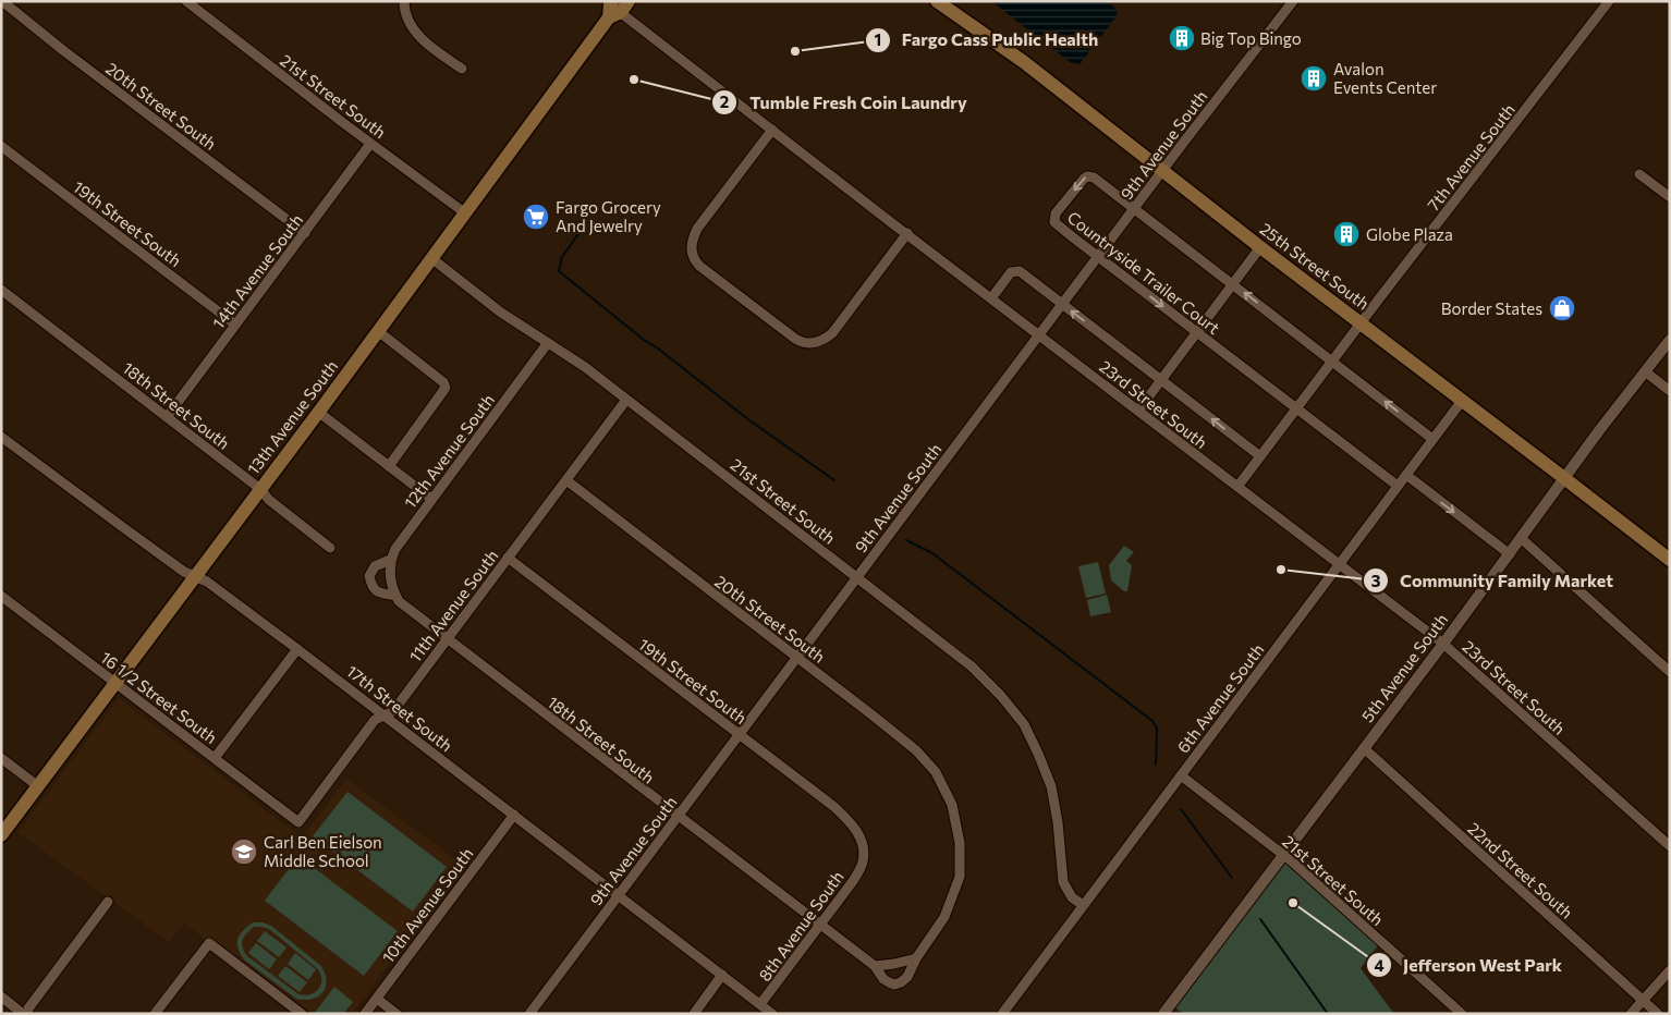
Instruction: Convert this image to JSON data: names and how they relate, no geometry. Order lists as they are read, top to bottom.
{
  "streets": {
    "main road": ["25th Street South", "13th Avenue South"],
    "street": [
      "21st Street South",
      "20th Street South",
      "9th Avenue South",
      "7th Avenue South",
      "19th Street South",
      "14th Avenue South",
      "Countryside Trailer Court",
      "23rd Street South",
      "18th Street South",
      "12th Avenue South",
      "11th Avenue South",
      "5th Avenue South",
      "16 1/2 Street South",
      "6th Avenue South",
      "17th Street South",
      "22nd Street South",
      "10th Avenue South",
      "8th Avenue South"
    ]
  },
  "crossings": [
    ["21st Street South", "9th Avenue South"],
    ["21st Street South", "14th Avenue South"],
    ["21st Street South", "13th Avenue South"],
    ["21st Street South", "12th Avenue South"],
    ["21st Street South", "11th Avenue South"],
    ["21st Street South", "5th Avenue South"],
    ["21st Street South", "6th Avenue South"],
    ["20th Street South", "9th Avenue South"],
    ["20th Street South", "14th Avenue South"],
    ["20th Street South", "18th Street South"],
    ["20th Street South", "11th Avenue South"],
    ["9th Avenue South", "19th Street South"],
    ["9th Avenue South", "25th Street South"],
    ["9th Avenue South", "Countryside Trailer Court"],
    ["9th Avenue South", "23rd Street South"],
    ["9th Avenue South", "18th Street South"],
    ["9th Avenue South", "17th Street South"],
    ["7th Avenue South", "25th Street South"],
    ["7th Avenue South", "Countryside Trailer Court"],
    ["7th Avenue South", "23rd Street South"],
    ["19th Street South", "14th Avenue South"],
    ["19th Street South", "11th Avenue South"],
    ["19th Street South", "8th Avenue South"],
    ["25th Street South", "5th Avenue South"],
    ["25th Street South", "6th Avenue South"],
    ["14th Avenue South", "18th Street South"],
    ["Countryside Trailer Court", "6th Avenue South"],
    ["23rd Street South", "13th Avenue South"],
    ["23rd Street South", "5th Avenue South"],
    ["23rd Street South", "6th Avenue South"],
    ["18th Street South", "13th Avenue South"],
    ["18th Street South", "12th Avenue South"],
    ["18th Street South", "11th Avenue South"],
    ["18th Street South", "8th Avenue South"],
    ["13th Avenue South", "16 1/2 Street South"],
    ["13th Avenue South", "17th Street South"],
    ["11th Avenue South", "16 1/2 Street South"],
    ["11th Avenue South", "17th Street South"],
    ["5th Avenue South", "22nd Street South"],
    ["17th Street South", "10th Avenue South"],
    ["17th Street South", "8th Avenue South"]
  ],
  "places": {
    "building": ["Big Top Bingo", "Avalon Events Center", "Globe Plaza"],
    "other": [
      "Fargo Cass Public Health",
      "Tumble Fresh Coin Laundry",
      "Community Family Market",
      "Jefferson West Park"
    ],
    "supermarket": ["Fargo Grocery And Jewelry"],
    "shop": ["Border States"],
    "school or university": ["Carl Ben Eielson Middle School"]
  }
}
